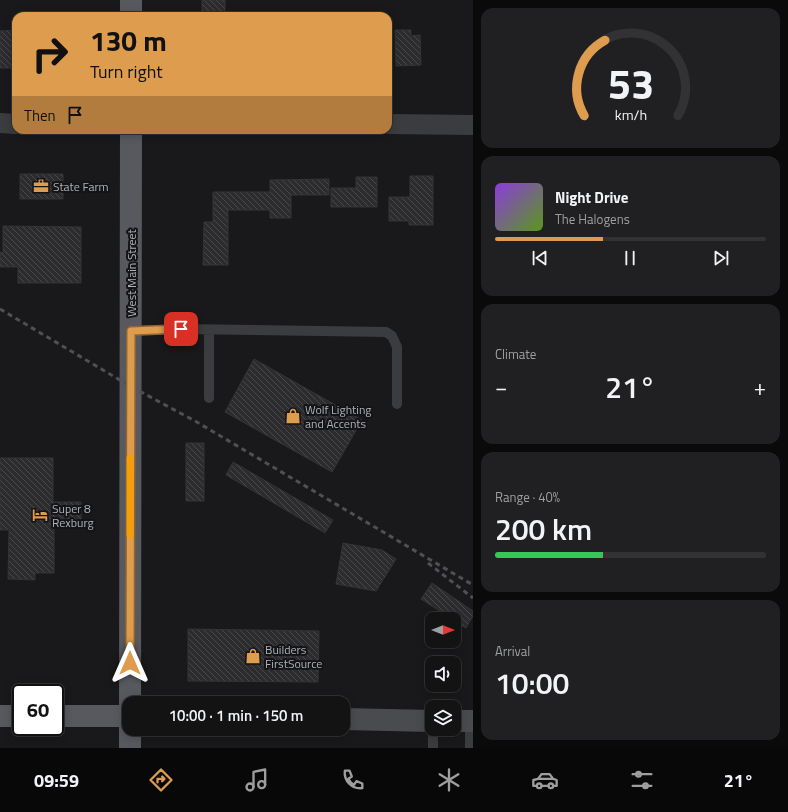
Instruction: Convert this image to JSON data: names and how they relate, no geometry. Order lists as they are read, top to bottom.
{
  "streets": {
    "main road": ["West Main Street"]
  },
  "places": {
    "office": ["State Farm"],
    "shop": ["Wolf Lighting and Accents", "Builders FirstSource"],
    "hotel": ["Super 8 Rexburg"]
  },
  "north": "right",
  "page": {
    "turn": ["130 m", "Turn right"],
    "then": "Then",
    "song": ["Night Drive", "The Halogens"],
    "tile": [
      "Climate",
      ["Range · 40%", "200 km"],
      ["Arrival", "10:00"]
    ],
    "heat": ["−", "21°", "+"],
    "limit": "60",
    "trip": "10:00 · 1 min · 150 m",
    "tabs": ["09:59", "21°"],
    "gauge": ["53", "km/h"]
  }
}
